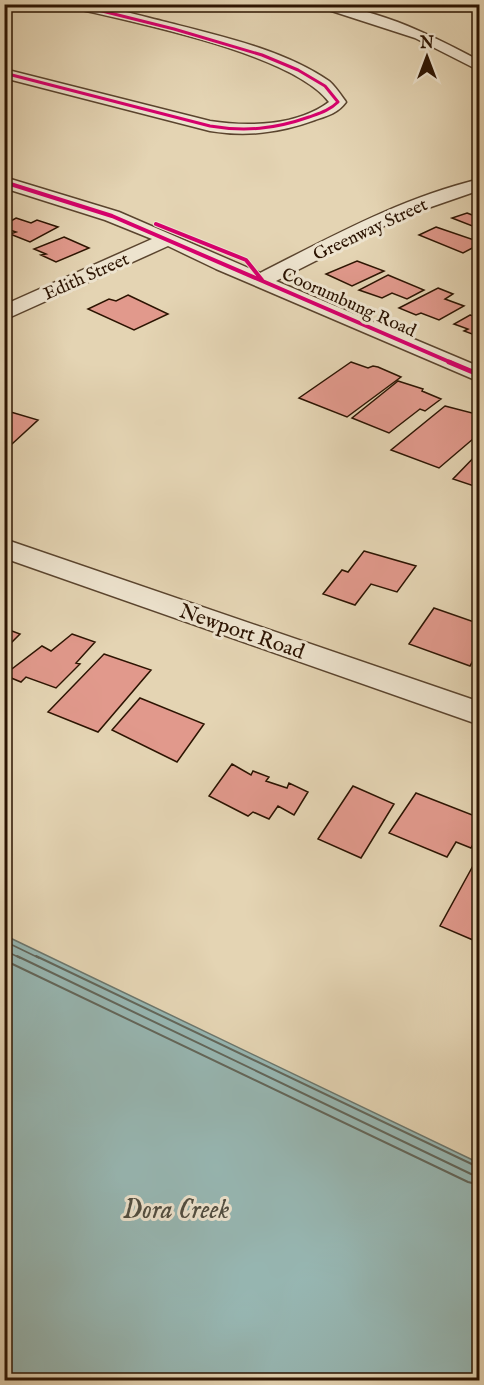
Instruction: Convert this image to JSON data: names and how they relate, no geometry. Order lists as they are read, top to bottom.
{
  "streets": {
    "street": [
      "Greenway Street",
      "Edith Street",
      "Coorumbung Road",
      "Newport Road"
    ]
  },
  "crossings": [
    ["Greenway Street", "Coorumbung Road"],
    ["Edith Street", "Coorumbung Road"]
  ],
  "water": ["Dora Creek"],
  "north": "top"
}
